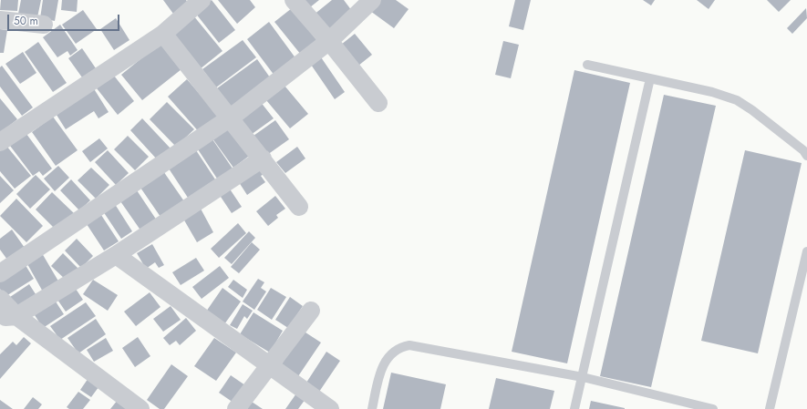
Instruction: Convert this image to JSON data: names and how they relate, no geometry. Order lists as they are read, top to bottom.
{
  "scale_bar": "50 m"
}
